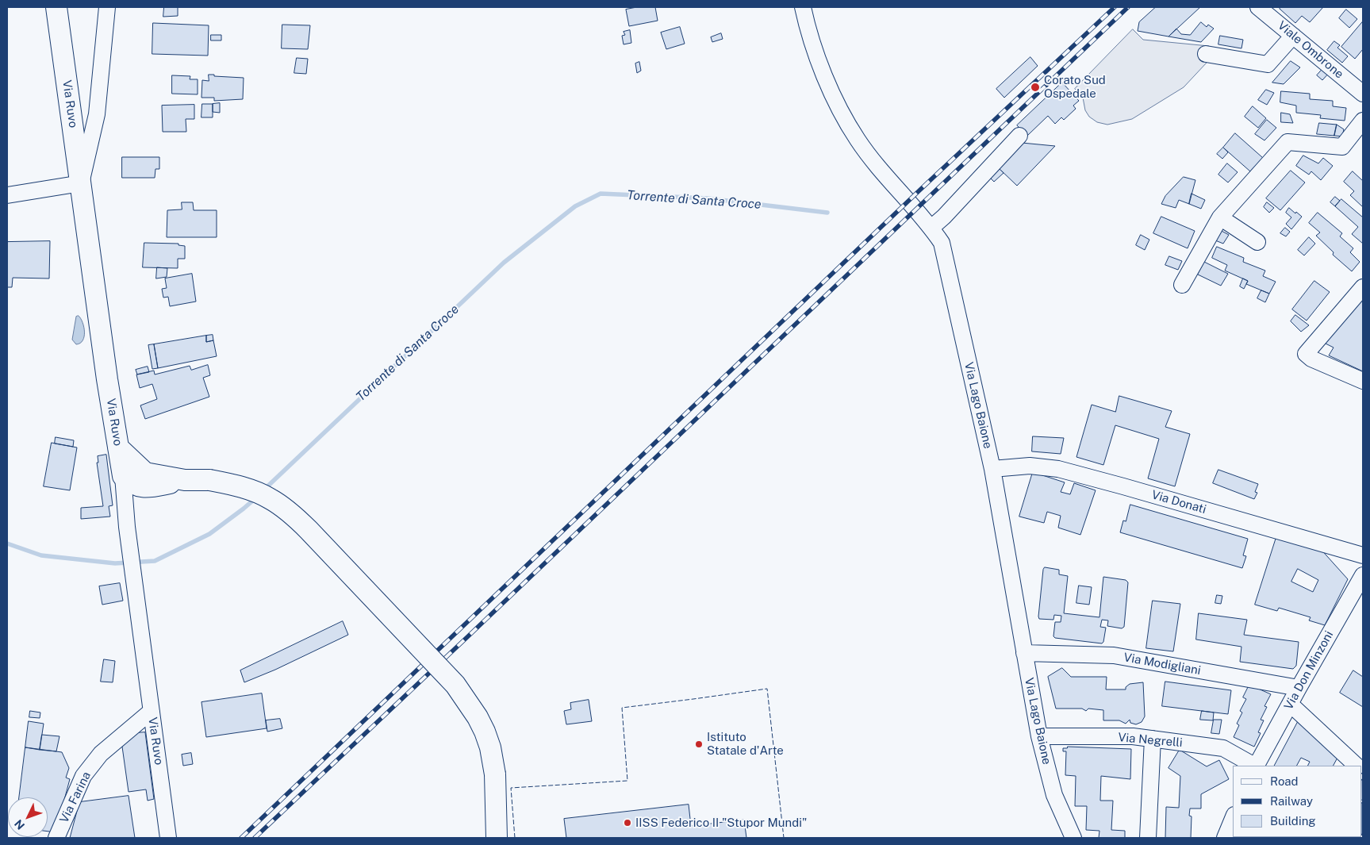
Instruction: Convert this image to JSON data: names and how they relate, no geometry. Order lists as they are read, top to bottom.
{
  "streets": {
    "main road": ["Via Ruvo"],
    "street": [
      "Viale Ombrone",
      "Via Lago Baione",
      "Via Donati",
      "Via Modigliani",
      "Via Don Minzoni",
      "Via Negrelli",
      "Via Farina"
    ]
  },
  "crossings": [
    ["Via Ruvo", "Via Farina"],
    ["Via Lago Baione", "Via Donati"],
    ["Via Lago Baione", "Via Modigliani"],
    ["Via Lago Baione", "Via Negrelli"],
    ["Via Modigliani", "Via Don Minzoni"]
  ],
  "water": ["Torrente di Santa Croce"],
  "places": ["Corato Sud Ospedale", "Istituto Statale d'Arte", "IISS Federico II \"Stupor Mundi\""],
  "legend": ["Road", "Railway", "Building"],
  "north": "bottom left"
}
